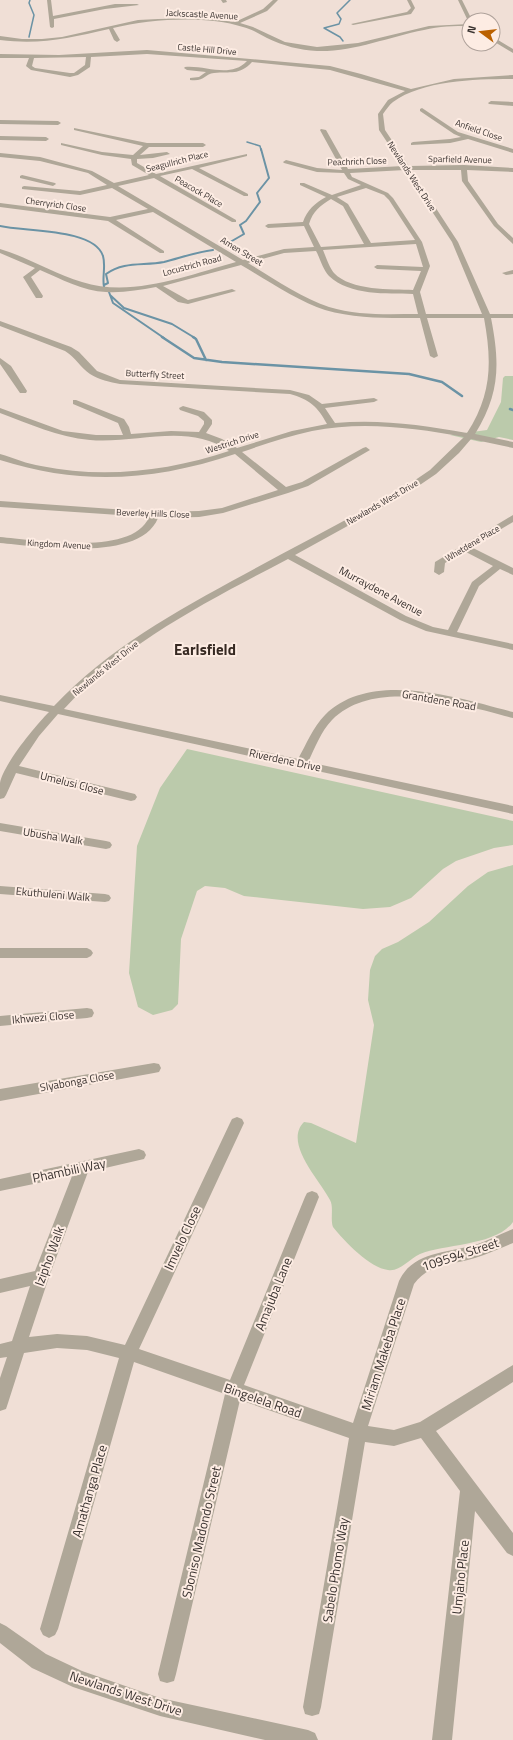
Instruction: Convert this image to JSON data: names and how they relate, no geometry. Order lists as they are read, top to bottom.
{
  "streets": {
    "street": [
      "Jackscastle Avenue",
      "Castle Hill Drive",
      "Anfield Close",
      "Sparfield Avenue",
      "Seagullrich Place",
      "Peachrich Close",
      "Newlands West Drive",
      "Peacock Place",
      "Cherryrich Close",
      "Amen Street",
      "Locustrich Road",
      "Butterfly Street",
      "Westrich Drive",
      "Beverley Hills Close",
      "Whetdene Place",
      "Kingdom Avenue",
      "Murraydene Avenue",
      "Grantdene Road",
      "Riverdene Drive",
      "Umelusi Close",
      "Ubusha Walk",
      "Ekuthuleni Walk",
      "Ikhwezi Close",
      "Slyabonga Close",
      "Phambili Way",
      "Imvelo Close",
      "109594 Street",
      "Izipho Walk",
      "Amajuba Lane",
      "Miriam Makeba Place",
      "Bingelela Road",
      "Amathanga Place",
      "Sboniso Madondo Street",
      "Sabelo Phomo Way",
      "Umjaho Place"
    ]
  },
  "crossings": [
    ["Castle Hill Drive", "Newlands West Drive"],
    ["Sparfield Avenue", "Peachrich Close"],
    ["Sparfield Avenue", "Newlands West Drive"],
    ["Seagullrich Place", "Peacock Place"],
    ["Seagullrich Place", "Amen Street"],
    ["Peachrich Close", "Newlands West Drive"],
    ["Newlands West Drive", "Amen Street"],
    ["Newlands West Drive", "Westrich Drive"],
    ["Newlands West Drive", "Murraydene Avenue"],
    ["Newlands West Drive", "Riverdene Drive"],
    ["Newlands West Drive", "Umelusi Close"],
    ["Cherryrich Close", "Amen Street"],
    ["Amen Street", "Locustrich Road"],
    ["Beverley Hills Close", "Kingdom Avenue"],
    ["Grantdene Road", "Riverdene Drive"],
    ["Phambili Way", "Izipho Walk"],
    ["Imvelo Close", "Bingelela Road"],
    ["Imvelo Close", "Amathanga Place"],
    ["109594 Street", "Miriam Makeba Place"],
    ["Izipho Walk", "Bingelela Road"],
    ["Amajuba Lane", "Bingelela Road"],
    ["Amajuba Lane", "Sboniso Madondo Street"],
    ["Miriam Makeba Place", "Bingelela Road"],
    ["Miriam Makeba Place", "Sabelo Phomo Way"],
    ["Bingelela Road", "Amathanga Place"],
    ["Bingelela Road", "Sboniso Madondo Street"],
    ["Bingelela Road", "Sabelo Phomo Way"]
  ],
  "districts": ["Earlsfield"],
  "north": "left"
}
